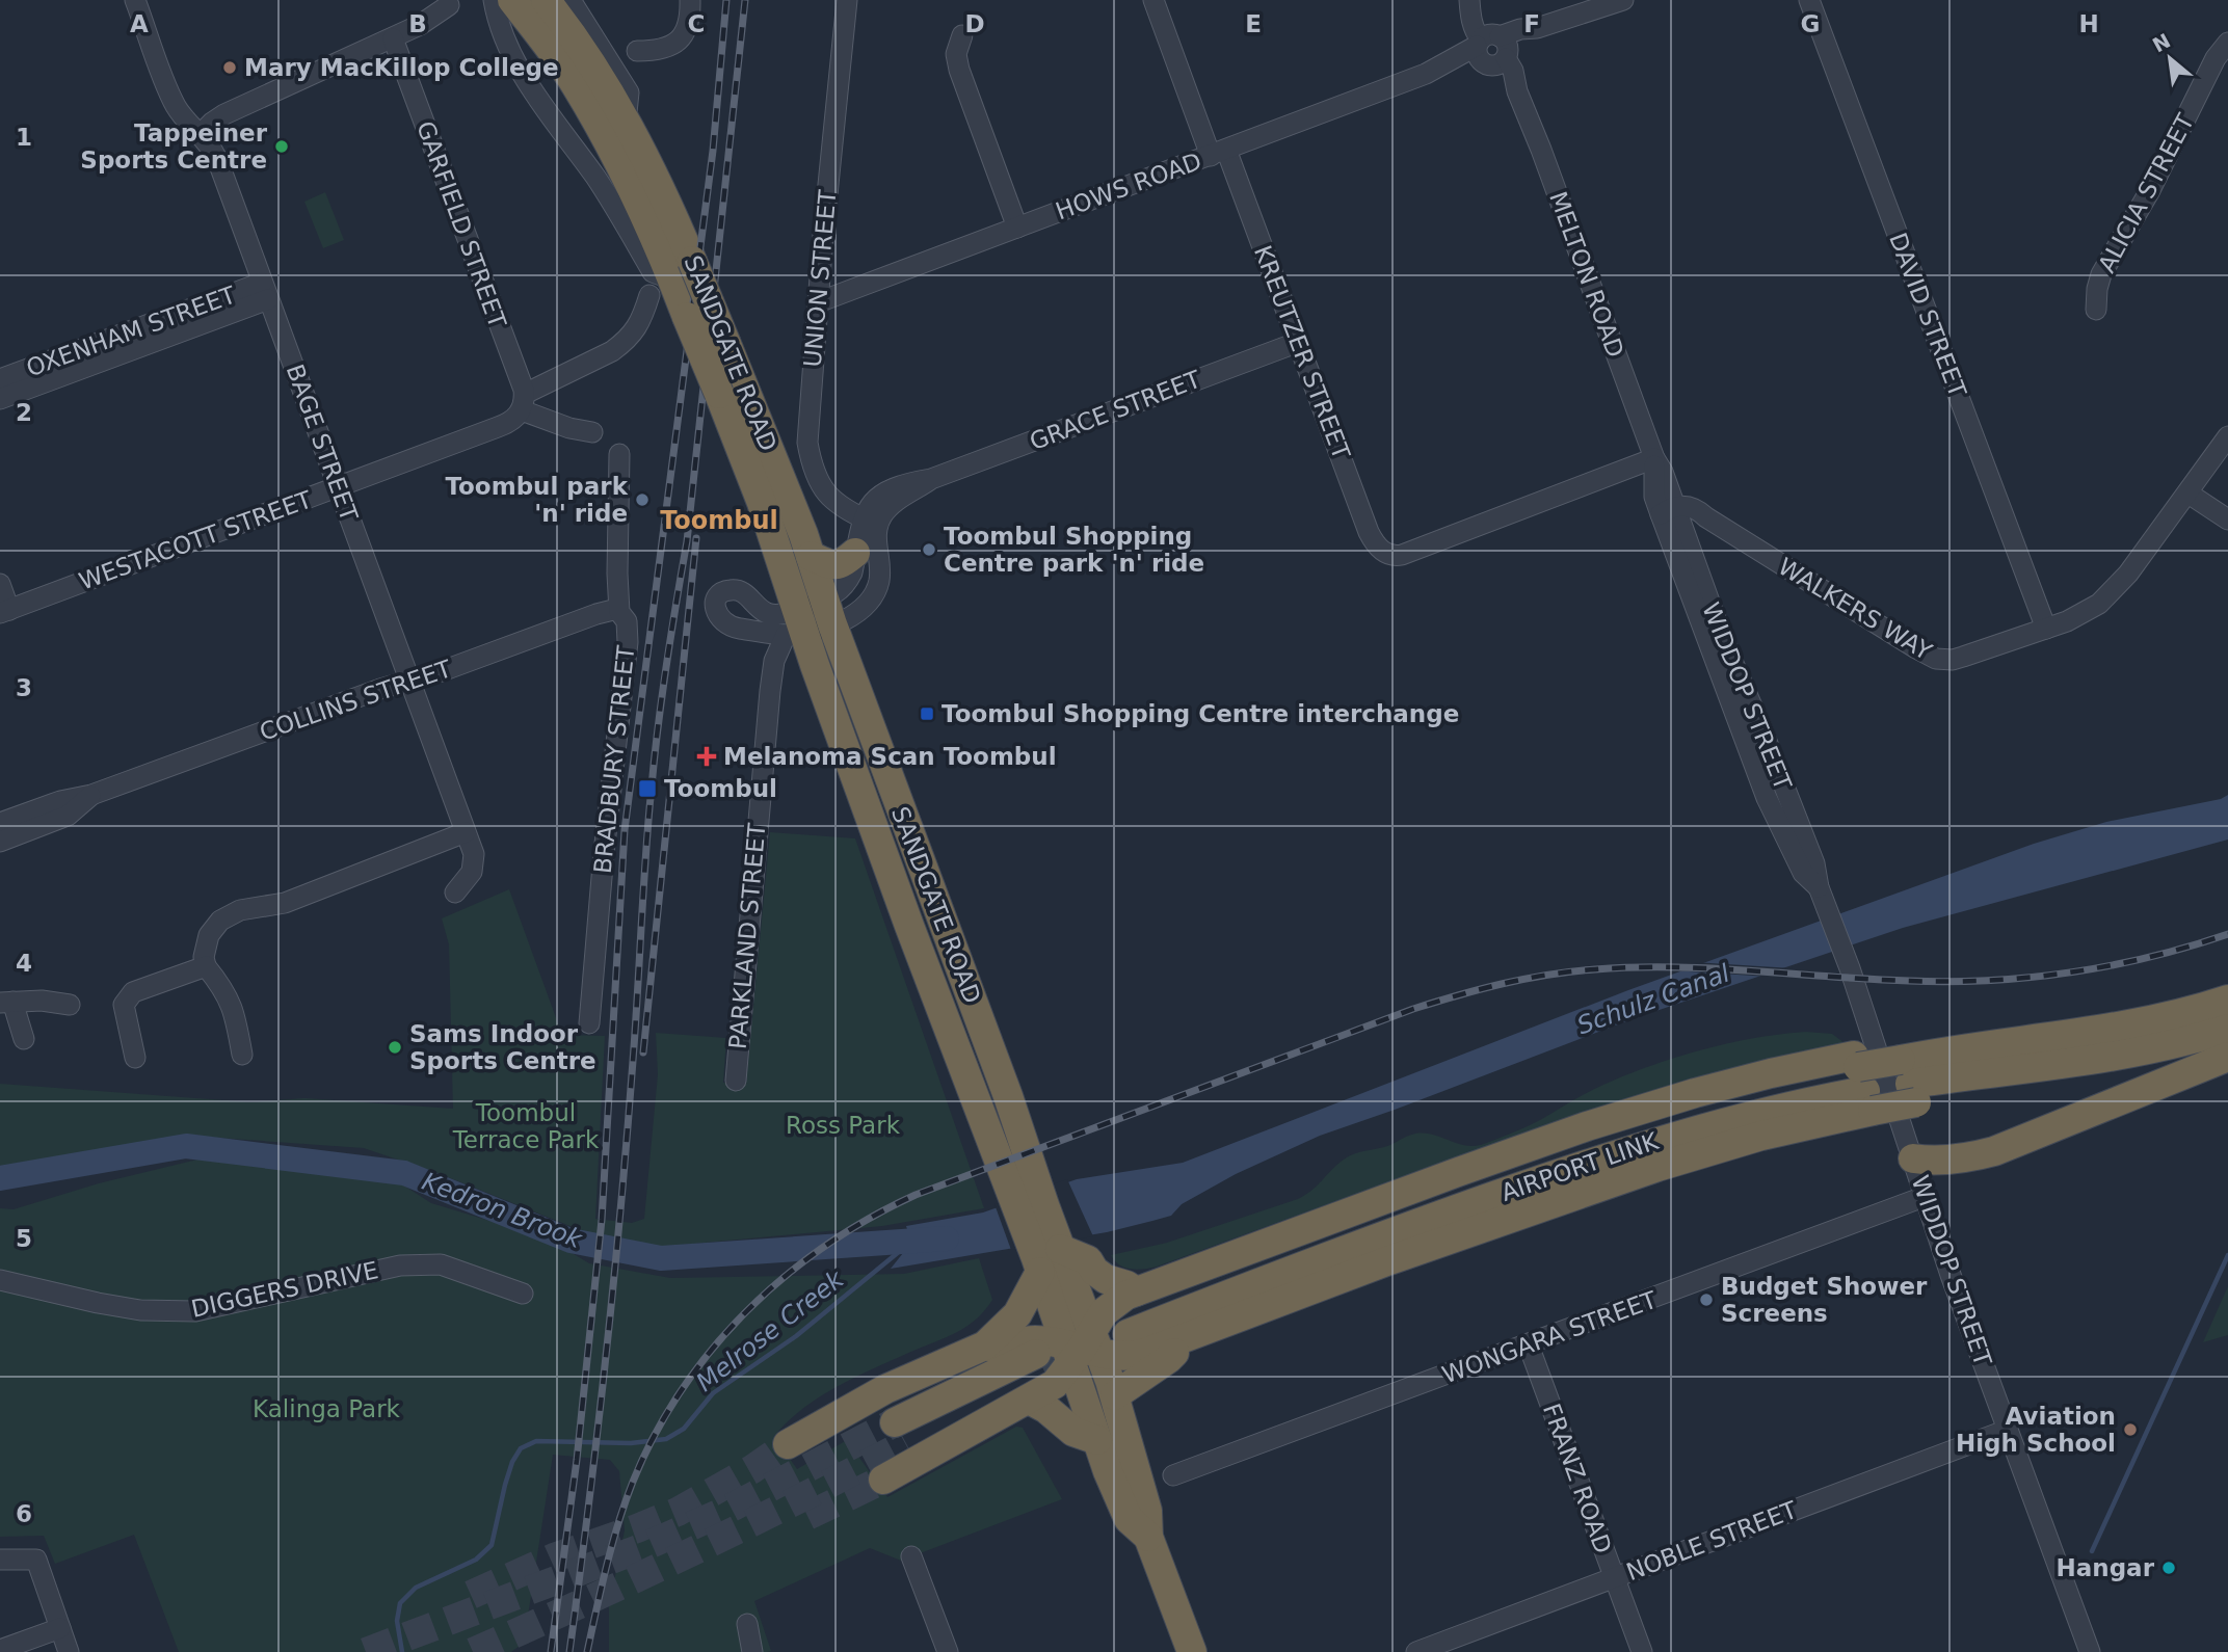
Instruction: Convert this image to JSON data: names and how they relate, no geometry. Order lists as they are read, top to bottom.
{
  "streets": {
    "highway": ["SANDGATE ROAD", "AIRPORT LINK"],
    "street": [
      "HOWS ROAD",
      "ALICIA STREET",
      "GARFIELD STREET",
      "MELTON ROAD",
      "UNION STREET",
      "DAVID STREET",
      "OXENHAM STREET",
      "KREUTZER STREET",
      "GRACE STREET",
      "BAGE STREET",
      "WESTACOTT STREET",
      "WALKERS WAY",
      "WIDDOP STREET",
      "COLLINS STREET",
      "BRADBURY STREET",
      "PARKLAND STREET",
      "DIGGERS DRIVE",
      "WONGARA STREET",
      "FRANZ ROAD",
      "NOBLE STREET"
    ]
  },
  "crossings": [
    ["HOWS ROAD", "MELTON ROAD"],
    ["HOWS ROAD", "UNION STREET"],
    ["HOWS ROAD", "KREUTZER STREET"],
    ["GARFIELD STREET", "WESTACOTT STREET"],
    ["MELTON ROAD", "WALKERS WAY"],
    ["MELTON ROAD", "WIDDOP STREET"],
    ["UNION STREET", "GRACE STREET"],
    ["DAVID STREET", "WALKERS WAY"],
    ["OXENHAM STREET", "BAGE STREET"],
    ["KREUTZER STREET", "GRACE STREET"],
    ["SANDGATE ROAD", "GRACE STREET"],
    ["SANDGATE ROAD", "WESTACOTT STREET"],
    ["SANDGATE ROAD", "PARKLAND STREET"],
    ["GRACE STREET", "PARKLAND STREET"],
    ["BAGE STREET", "WESTACOTT STREET"],
    ["BAGE STREET", "COLLINS STREET"],
    ["WALKERS WAY", "WIDDOP STREET"],
    ["WIDDOP STREET", "WONGARA STREET"],
    ["WIDDOP STREET", "NOBLE STREET"],
    ["COLLINS STREET", "BRADBURY STREET"],
    ["WONGARA STREET", "FRANZ ROAD"],
    ["FRANZ ROAD", "NOBLE STREET"]
  ],
  "districts": ["Toombul"],
  "water": ["Schulz Canal", "Kedron Brook", "Melrose Creek"],
  "parks": ["Toombul Terrace Park", "Ross Park", "Kalinga Park"],
  "places": {
    "other": [
      "Mary MacKillop College",
      "Tappeiner Sports Centre",
      "Toombul park 'n' ride",
      "Toombul Shopping Centre park 'n' ride",
      "Sams Indoor Sports Centre",
      "Budget Shower Screens",
      "Aviation High School",
      "Hangar"
    ],
    "transit": ["Toombul Shopping Centre interchange", "Toombul"],
    "health": ["Melanoma Scan Toombul"]
  },
  "north": "top left",
  "grid": {
    "columns": [
      "A",
      "B",
      "C",
      "D",
      "E",
      "F",
      "G",
      "H"
    ],
    "rows": [
      "1",
      "2",
      "3",
      "4",
      "5",
      "6"
    ]
  }
}
